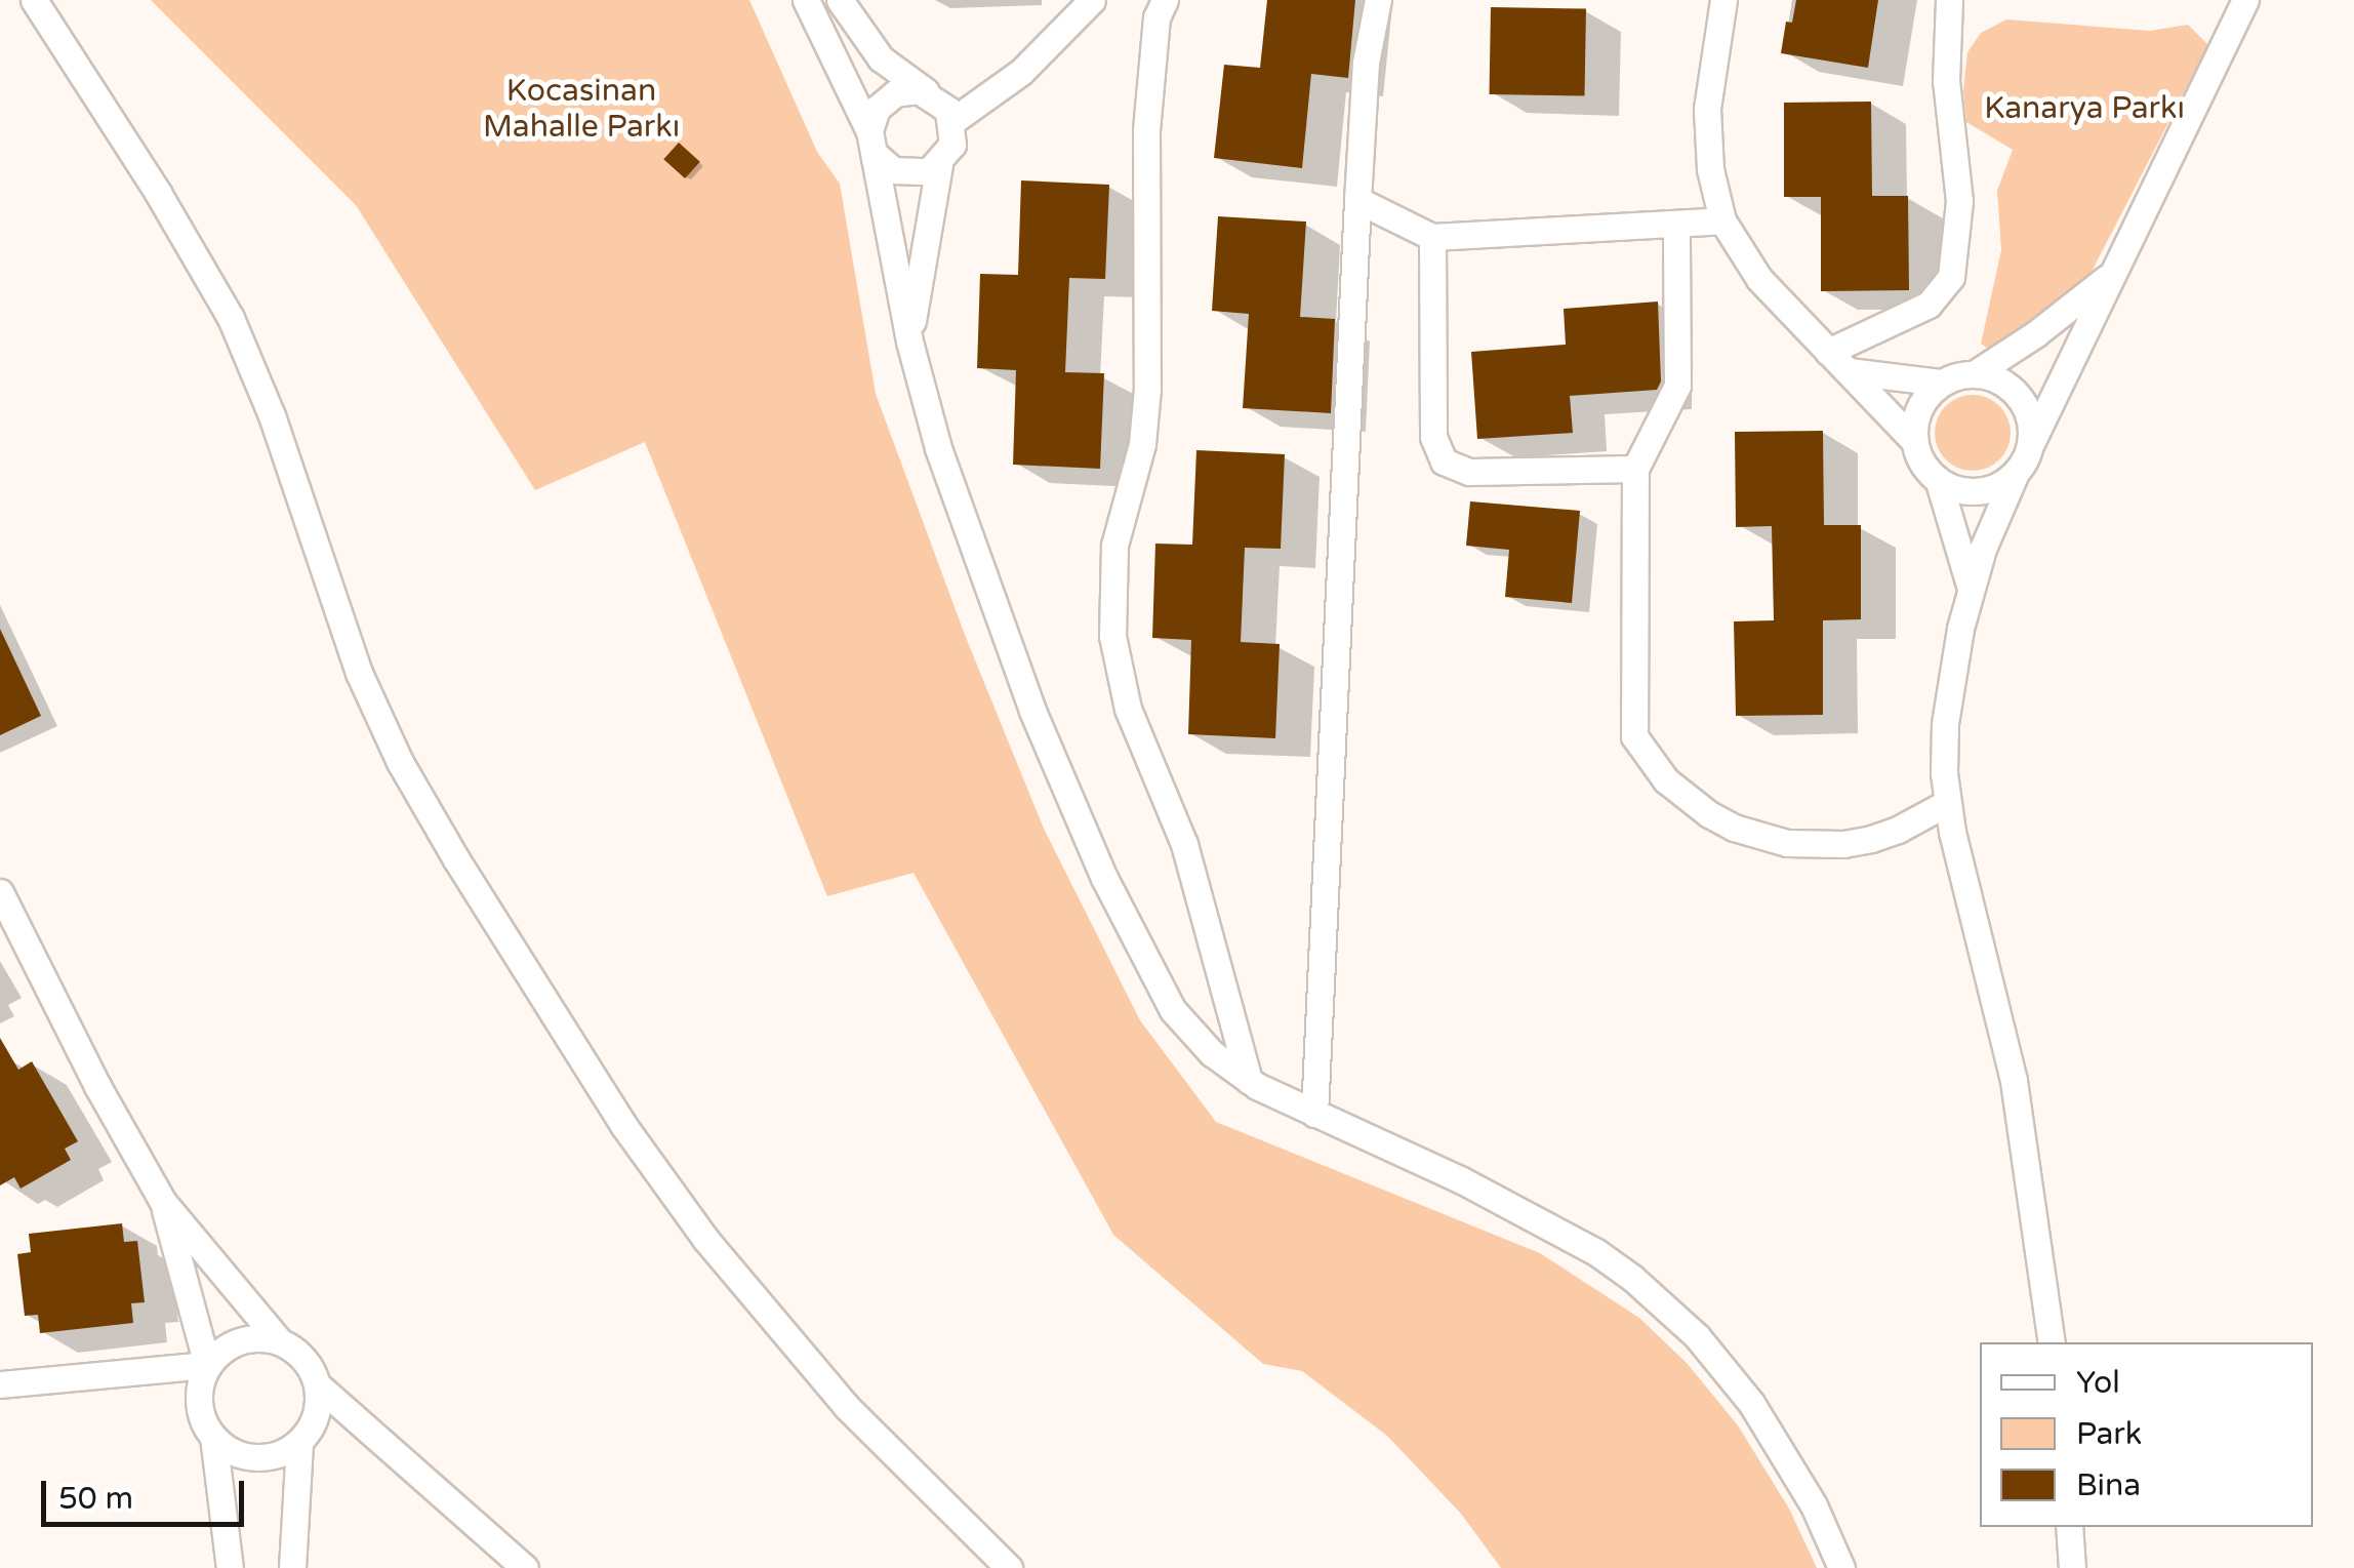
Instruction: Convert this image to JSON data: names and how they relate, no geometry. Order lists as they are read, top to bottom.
{
  "parks": ["Kocasinan Mahalle Parkı", "Kanarya Parkı"],
  "legend": ["Yol", "Park", "Bina"],
  "scale_bar": "50 m"
}
